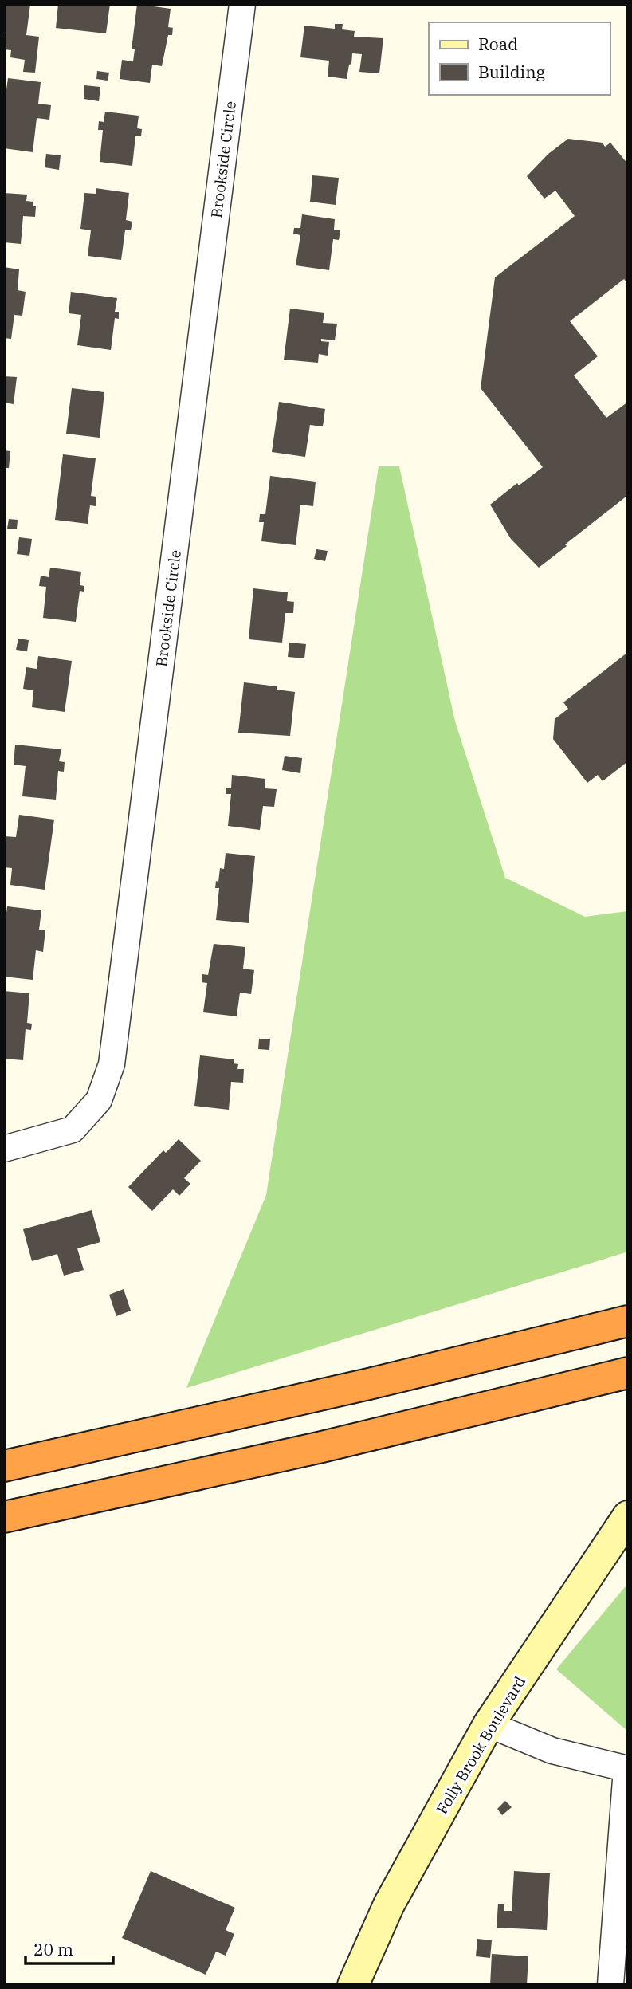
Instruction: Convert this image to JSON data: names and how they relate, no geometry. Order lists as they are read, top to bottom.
{
  "streets": {
    "street": ["Brookside Circle", "Folly Brook Boulevard"]
  },
  "legend": ["Road", "Building"],
  "scale_bar": "20 m"
}
